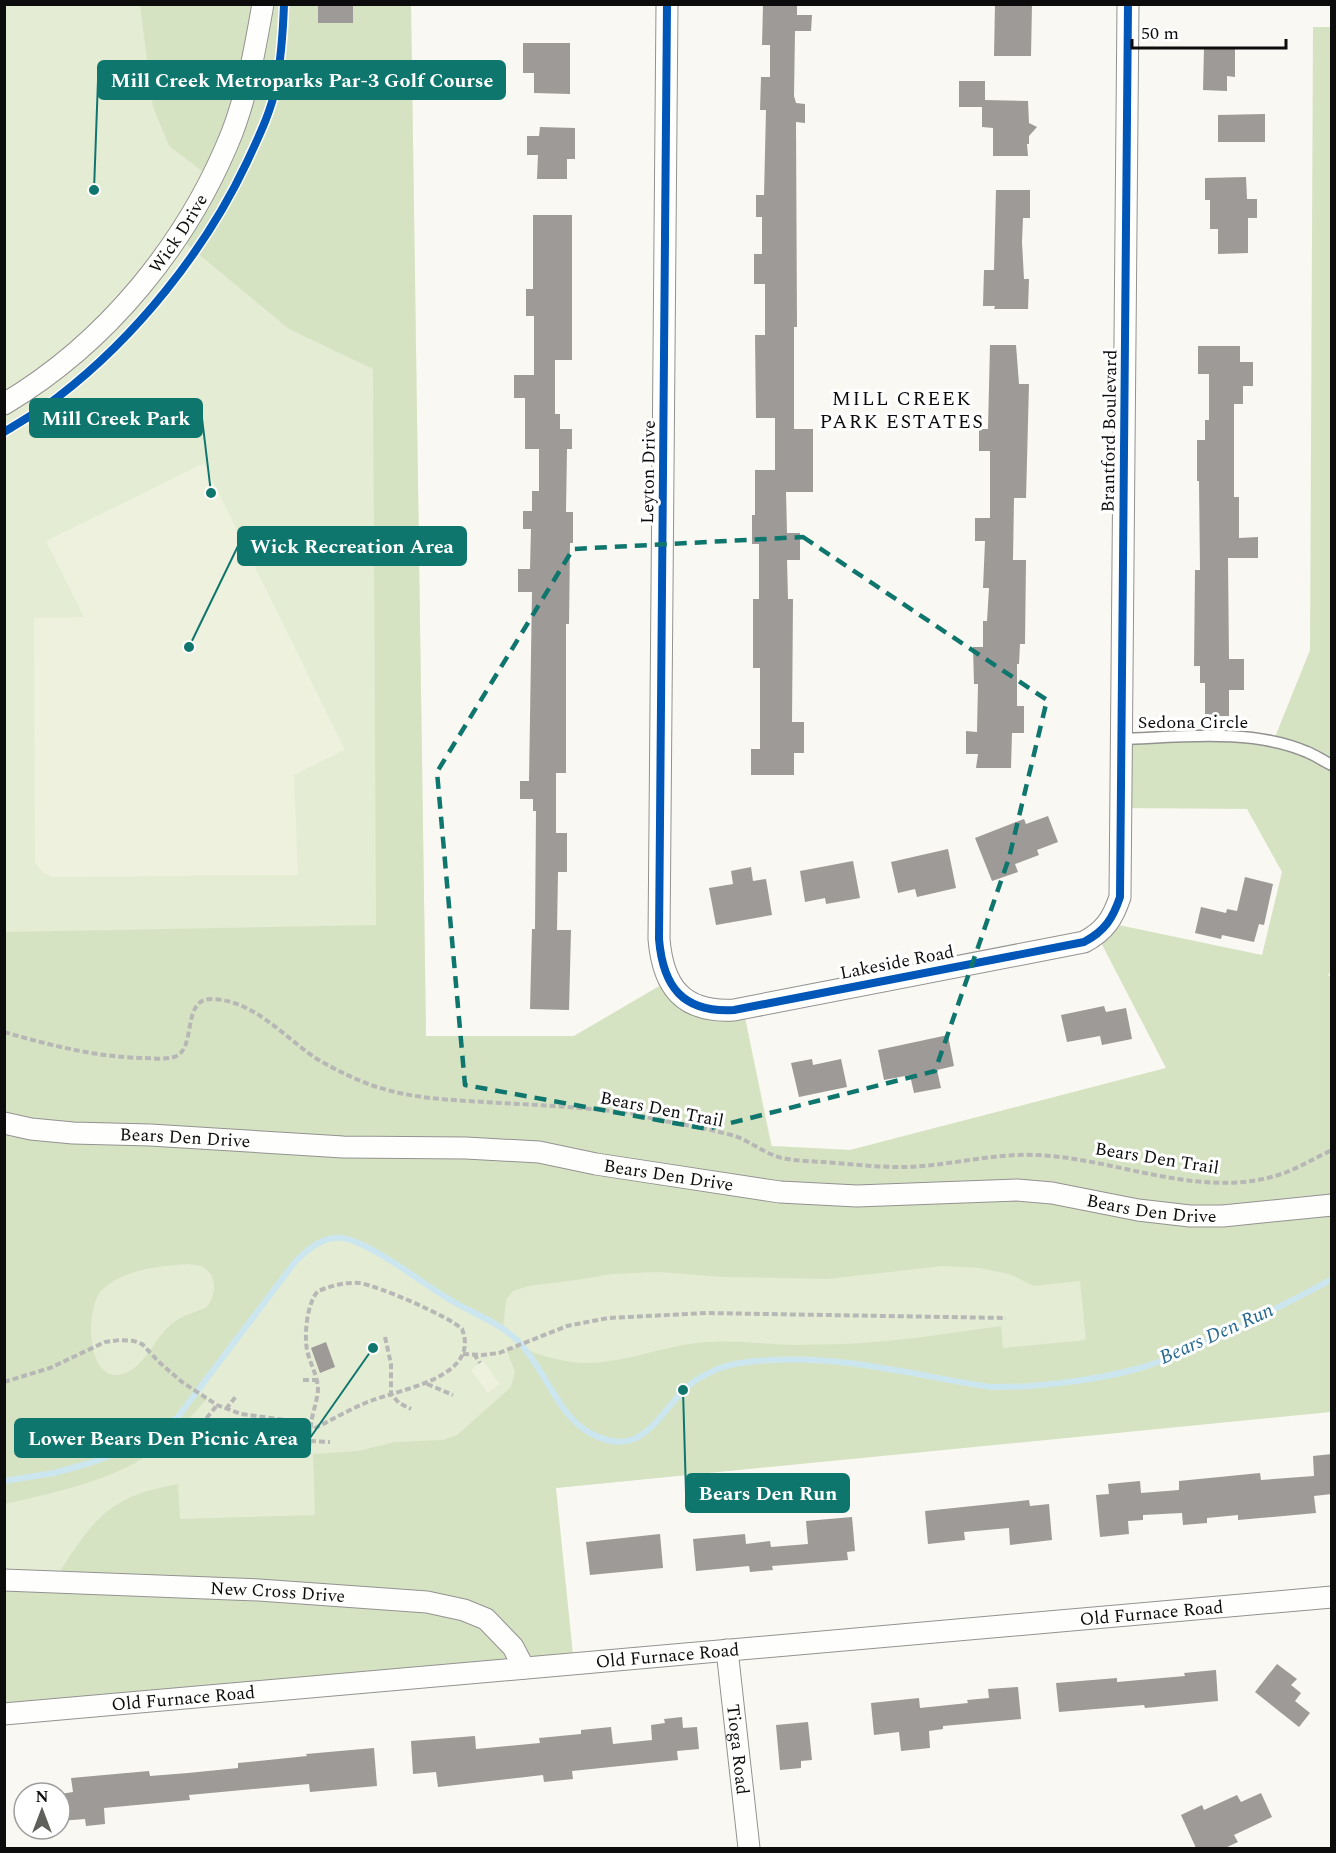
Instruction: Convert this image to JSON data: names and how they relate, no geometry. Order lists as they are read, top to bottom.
{
  "streets": {
    "street": [
      "Wick Drive",
      "Brantford Boulevard",
      "Leyton Drive",
      "Lakeside Road",
      "Bears Den Drive",
      "New Cross Drive",
      "Old Furnace Road",
      "Tioga Road"
    ],
    "lane": ["Sedona Circle"],
    "path": ["Bears Den Trail"]
  },
  "crossings": [
    ["Brantford Boulevard", "Sedona Circle"],
    ["Brantford Boulevard", "Lakeside Road"],
    ["Leyton Drive", "Lakeside Road"],
    ["New Cross Drive", "Old Furnace Road"],
    ["Old Furnace Road", "Tioga Road"]
  ],
  "districts": ["MILL CREEK PARK ESTATES"],
  "water": ["Bears Den Run"],
  "places": [
    "Mill Creek Metroparks Par-3 Golf Course",
    "Mill Creek Park",
    "Wick Recreation Area",
    "Lower Bears Den Picnic Area",
    "Bears Den Run"
  ],
  "scale_bar": "50 m",
  "north": "top"
}
